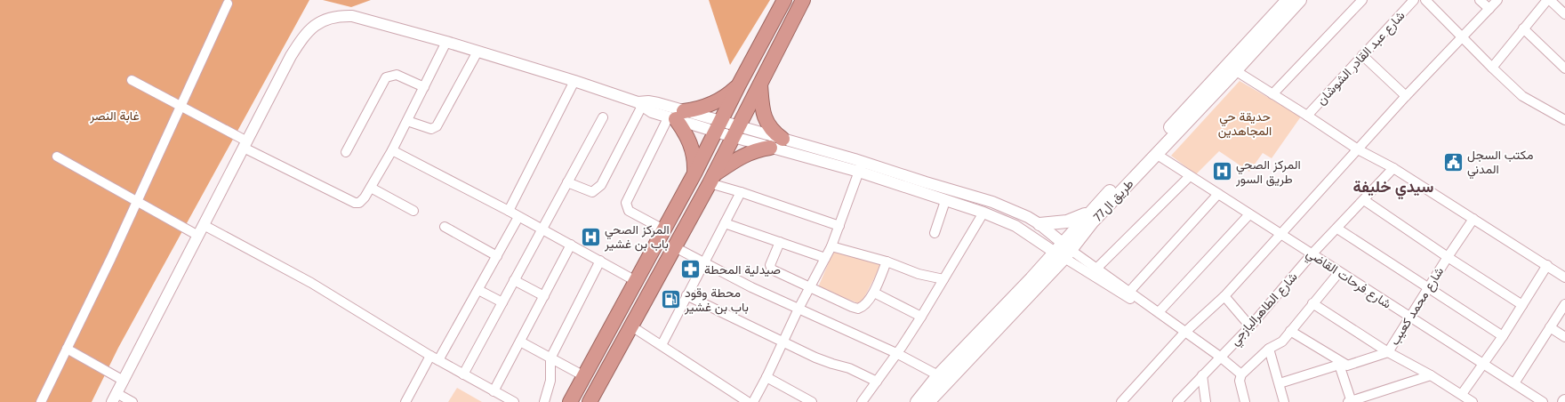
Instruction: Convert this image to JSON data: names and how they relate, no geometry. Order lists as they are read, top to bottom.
{
  "streets": {
    "main road": ["طريق ال77"],
    "street": [
      "شارع عبد القادر الشوشان",
      "شارع فرحات القاضي",
      "شارع محمد كعيب",
      "شارع الطاهراليازجي"
    ]
  },
  "crossings": [
    ["طريق ال77", "شارع فرحات القاضي"],
    ["شارع فرحات القاضي", "شارع محمد كعيب"],
    ["شارع فرحات القاضي", "شارع الطاهراليازجي"]
  ],
  "districts": ["سيدي خليفة"],
  "parks": ["غابة النصر", "حديقة حي المجاهدين"],
  "places": {
    "public building": ["مكتب السجل المدني"],
    "hospital": ["المركز الصحي طريق السور", "المركز الصحي باب بن غشير"],
    "pharmacy": ["صيدلية المحطة"],
    "fuel station": ["محطة وقود باب بن غشير"]
  }
}
